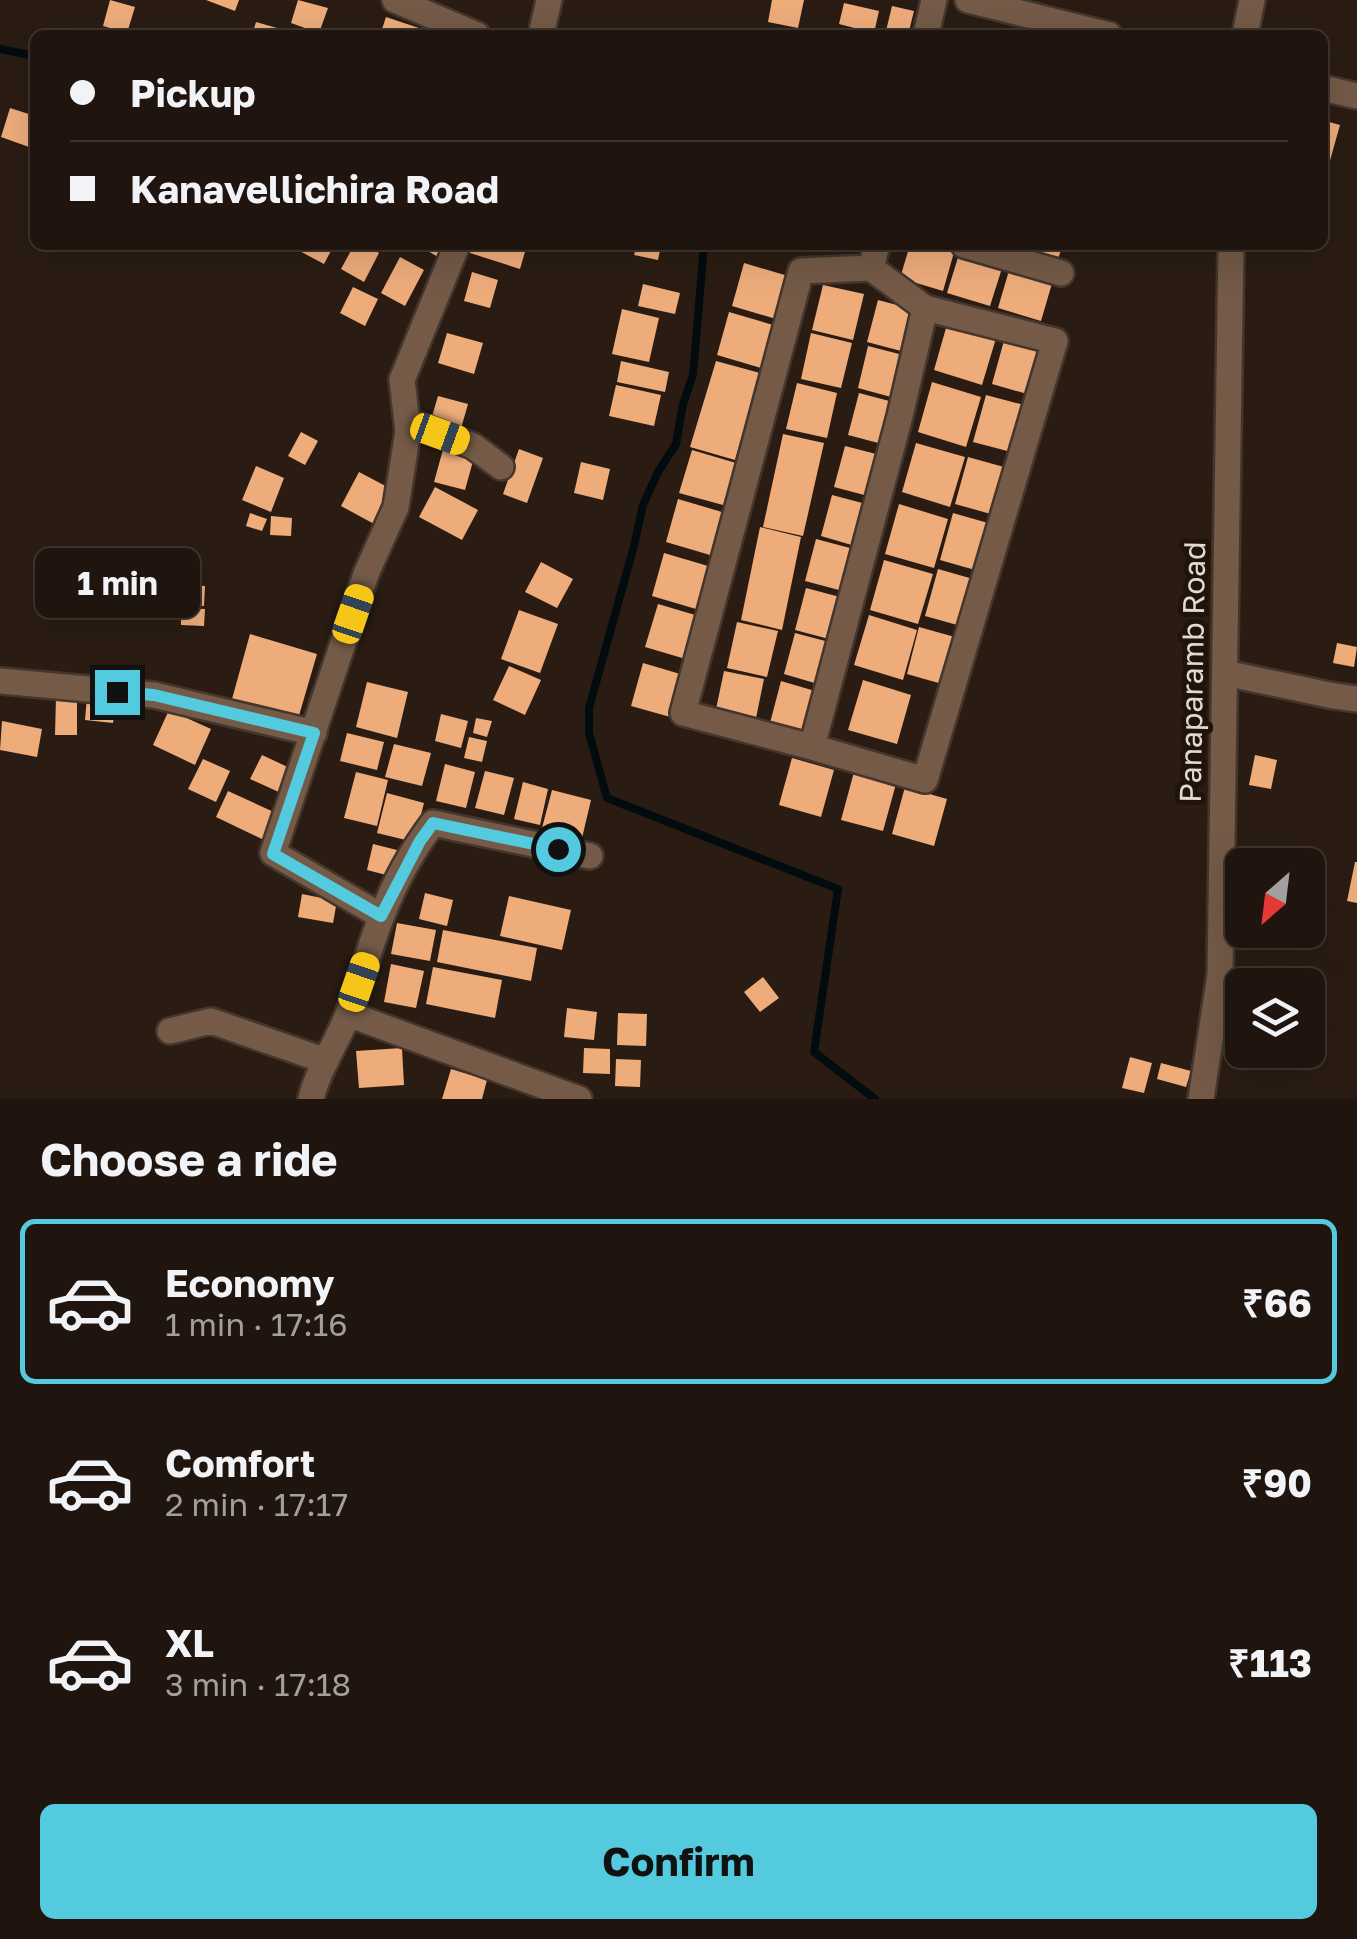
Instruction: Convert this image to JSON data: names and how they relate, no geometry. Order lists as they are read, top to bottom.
{
  "streets": {
    "street": ["Panaparamb Road"]
  },
  "north": "bottom left",
  "page": {
    "banner": ["Pickup", "Kanavellichira Road"],
    "bubble": "1 min",
    "heading": "Choose a ride",
    "list": [
      {
        "name": "Economy",
        "note": "1 min · 17:16",
        "value": "₹66"
      },
      {
        "name": "Comfort",
        "note": "2 min · 17:17",
        "value": "₹90"
      },
      {
        "name": "XL",
        "note": "3 min · 17:18",
        "value": "₹113"
      }
    ],
    "buttons": "Confirm"
  }
}
